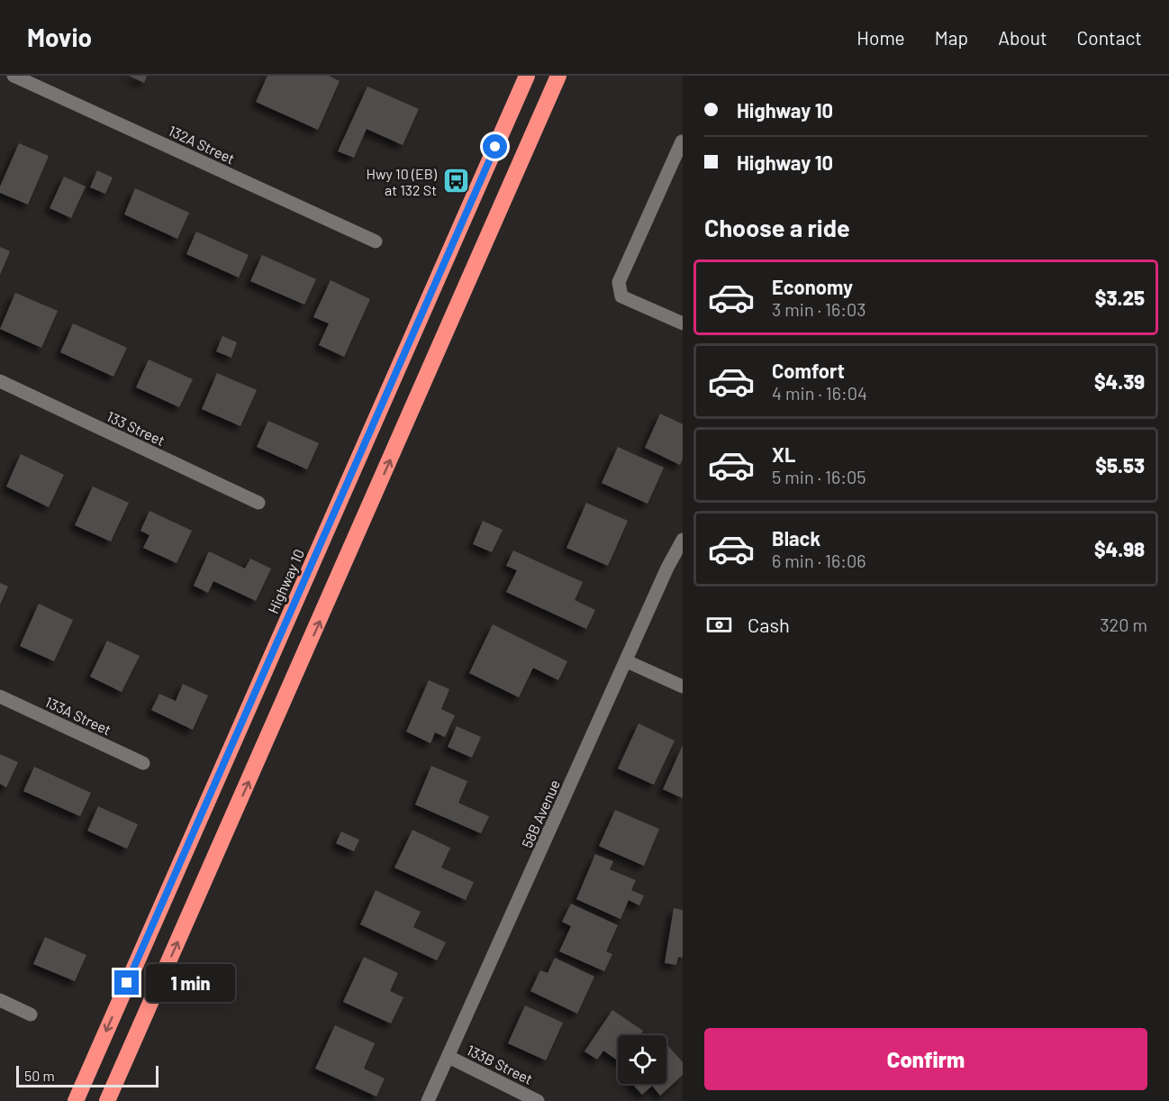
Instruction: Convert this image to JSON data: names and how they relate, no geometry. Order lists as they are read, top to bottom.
{
  "streets": {
    "highway": ["Highway 10"],
    "street": [
      "132A Street",
      "133 Street",
      "133A Street",
      "58B Avenue",
      "133B Street"
    ]
  },
  "crossings": [
    ["58B Avenue", "133B Street"]
  ],
  "places": {
    "bus stop": ["Hwy 10 (EB) at 132 St"]
  },
  "scale_bar": "50 m",
  "page": {
    "header": "Movio",
    "nav": [
      "Home",
      "Map",
      "About",
      "Contact"
    ],
    "banner": ["Highway 10", "Highway 10"],
    "heading": "Choose a ride",
    "list": [
      {
        "name": "Economy",
        "note": "3 min · 16:03",
        "value": "$3.25"
      },
      {
        "name": "Comfort",
        "note": "4 min · 16:04",
        "value": "$4.39"
      },
      {
        "name": "XL",
        "note": "5 min · 16:05",
        "value": "$5.53"
      },
      {
        "name": "Black",
        "note": "6 min · 16:06",
        "value": "$4.98"
      }
    ],
    "pay": ["Cash", "320 m"],
    "bubble": "1 min",
    "buttons": "Confirm",
    "scale": "50 m"
  }
}
